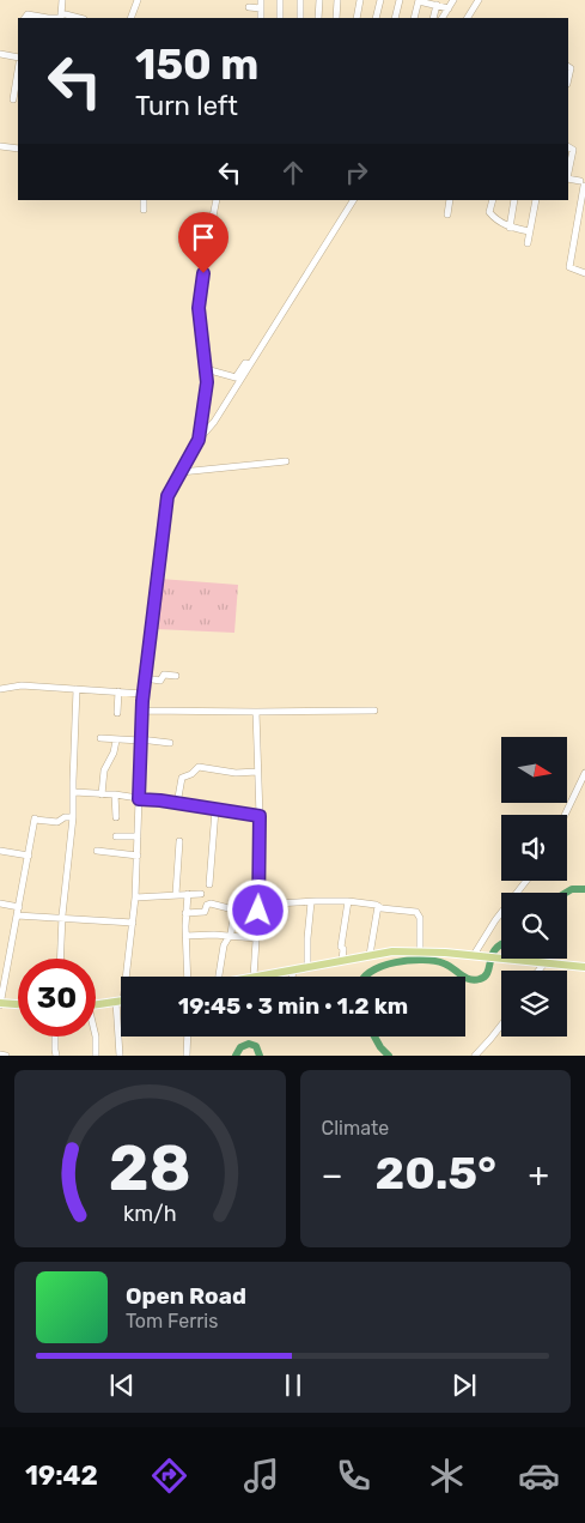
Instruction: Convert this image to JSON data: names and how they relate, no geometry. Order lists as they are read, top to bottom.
{
  "north": "right",
  "page": {
    "turn": ["150 m", "Turn left"],
    "limit": "30",
    "trip": "19:45 · 3 min · 1.2 km",
    "tile": "Climate",
    "heat": ["−", "20.5°", "+"],
    "song": ["Open Road", "Tom Ferris"],
    "tabs": "19:42",
    "gauge": ["28", "km/h"]
  }
}
